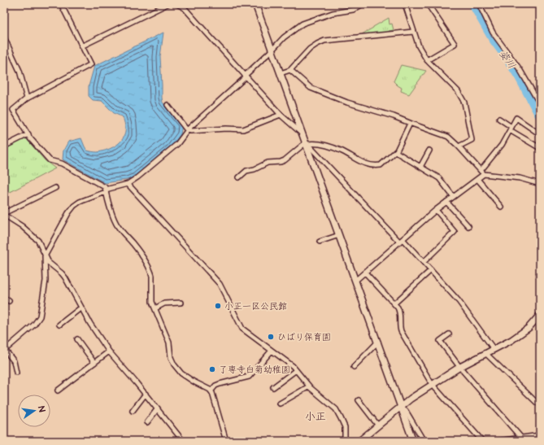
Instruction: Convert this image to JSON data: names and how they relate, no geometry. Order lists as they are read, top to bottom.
{
  "districts": ["小正"],
  "water": ["姿川"],
  "places": ["小正一区公民館", "ひばり保育園", "了専寺白菊幼稚園"],
  "north": "right"
}
